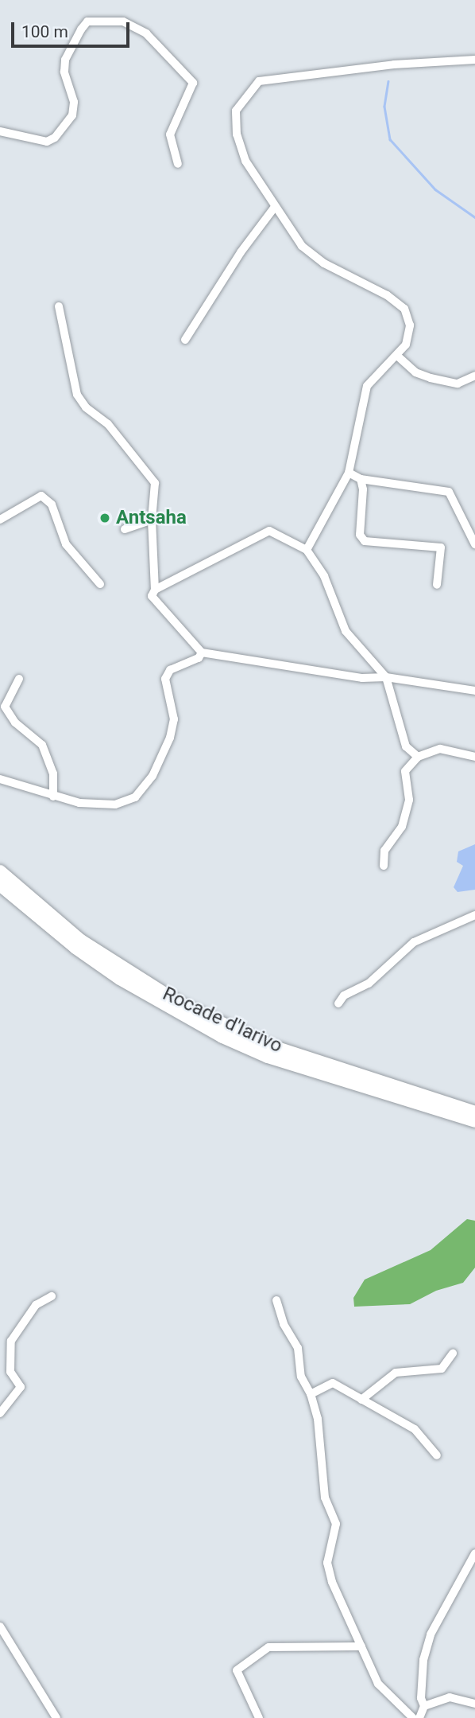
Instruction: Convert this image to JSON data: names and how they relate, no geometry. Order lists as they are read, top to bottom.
{
  "streets": {
    "main road": ["Rocade d'Iarivo"]
  },
  "places": ["Antsaha"],
  "scale_bar": "100 m"
}
